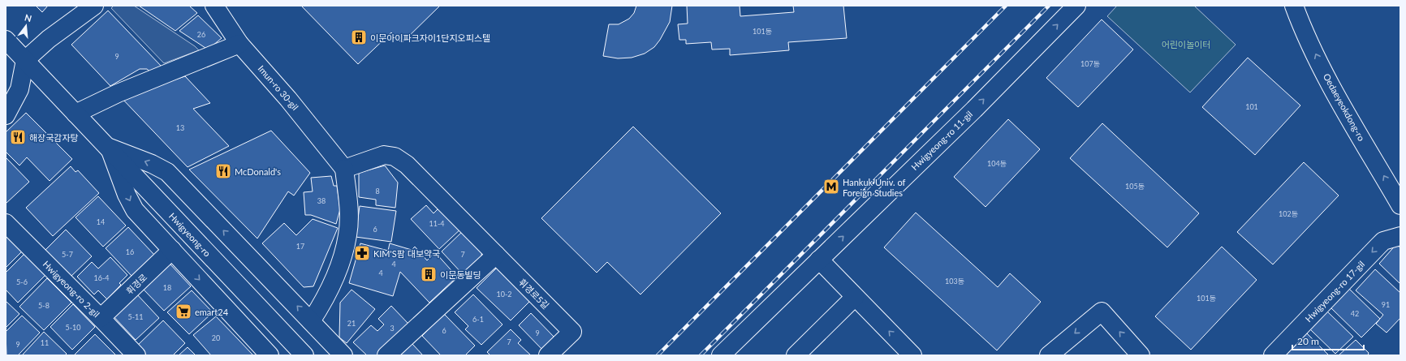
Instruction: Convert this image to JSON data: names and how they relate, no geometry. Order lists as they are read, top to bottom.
{
  "streets": {
    "street": [
      "Imun-ro 30-gil",
      "Oedaeyeokdong-ro",
      "Hwigyeong-ro 11-gil",
      "Hwigyeong-ro",
      "휘경로",
      "Hwigyeong-ro 2-gil",
      "Hwigyeong-ro 17-gil",
      "휘경로5길"
    ]
  },
  "crossings": [
    ["Imun-ro 30-gil", "휘경로5길"],
    ["휘경로", "Hwigyeong-ro 2-gil"]
  ],
  "one_way": ["Oedaeyeokdong-ro", "Hwigyeong-ro 11-gil", "Hwigyeong-ro 17-gil"],
  "parks": ["어린이놀이터"],
  "places": {
    "building": ["이문아이파크자이1단지오피스텔", "이문동빌딩"],
    "restaurant": ["해장국감자탕", "McDonald's"],
    "metro station": ["Hankuk Univ. of Foreign Studies"],
    "pharmacy": ["KIM'S팜 대보약국"],
    "supermarket": ["emart24"]
  },
  "house_numbers": [
    "101동",
    "26",
    "9",
    "107동",
    "101",
    "13",
    "104동",
    "105동",
    "8",
    "38",
    "102동",
    "14",
    "11-4",
    "6",
    "17",
    "16",
    "5-7",
    "7",
    "4",
    "4",
    "16-4",
    "103동",
    "5-6",
    "18",
    "10-2",
    "101동",
    "91",
    "5-8",
    "42",
    "5-11",
    "6-1",
    "21",
    "5-10",
    "3",
    "6",
    "9",
    "20",
    "7",
    "11",
    "9"
  ],
  "scale_bar": "20 m",
  "north": "top"
}
